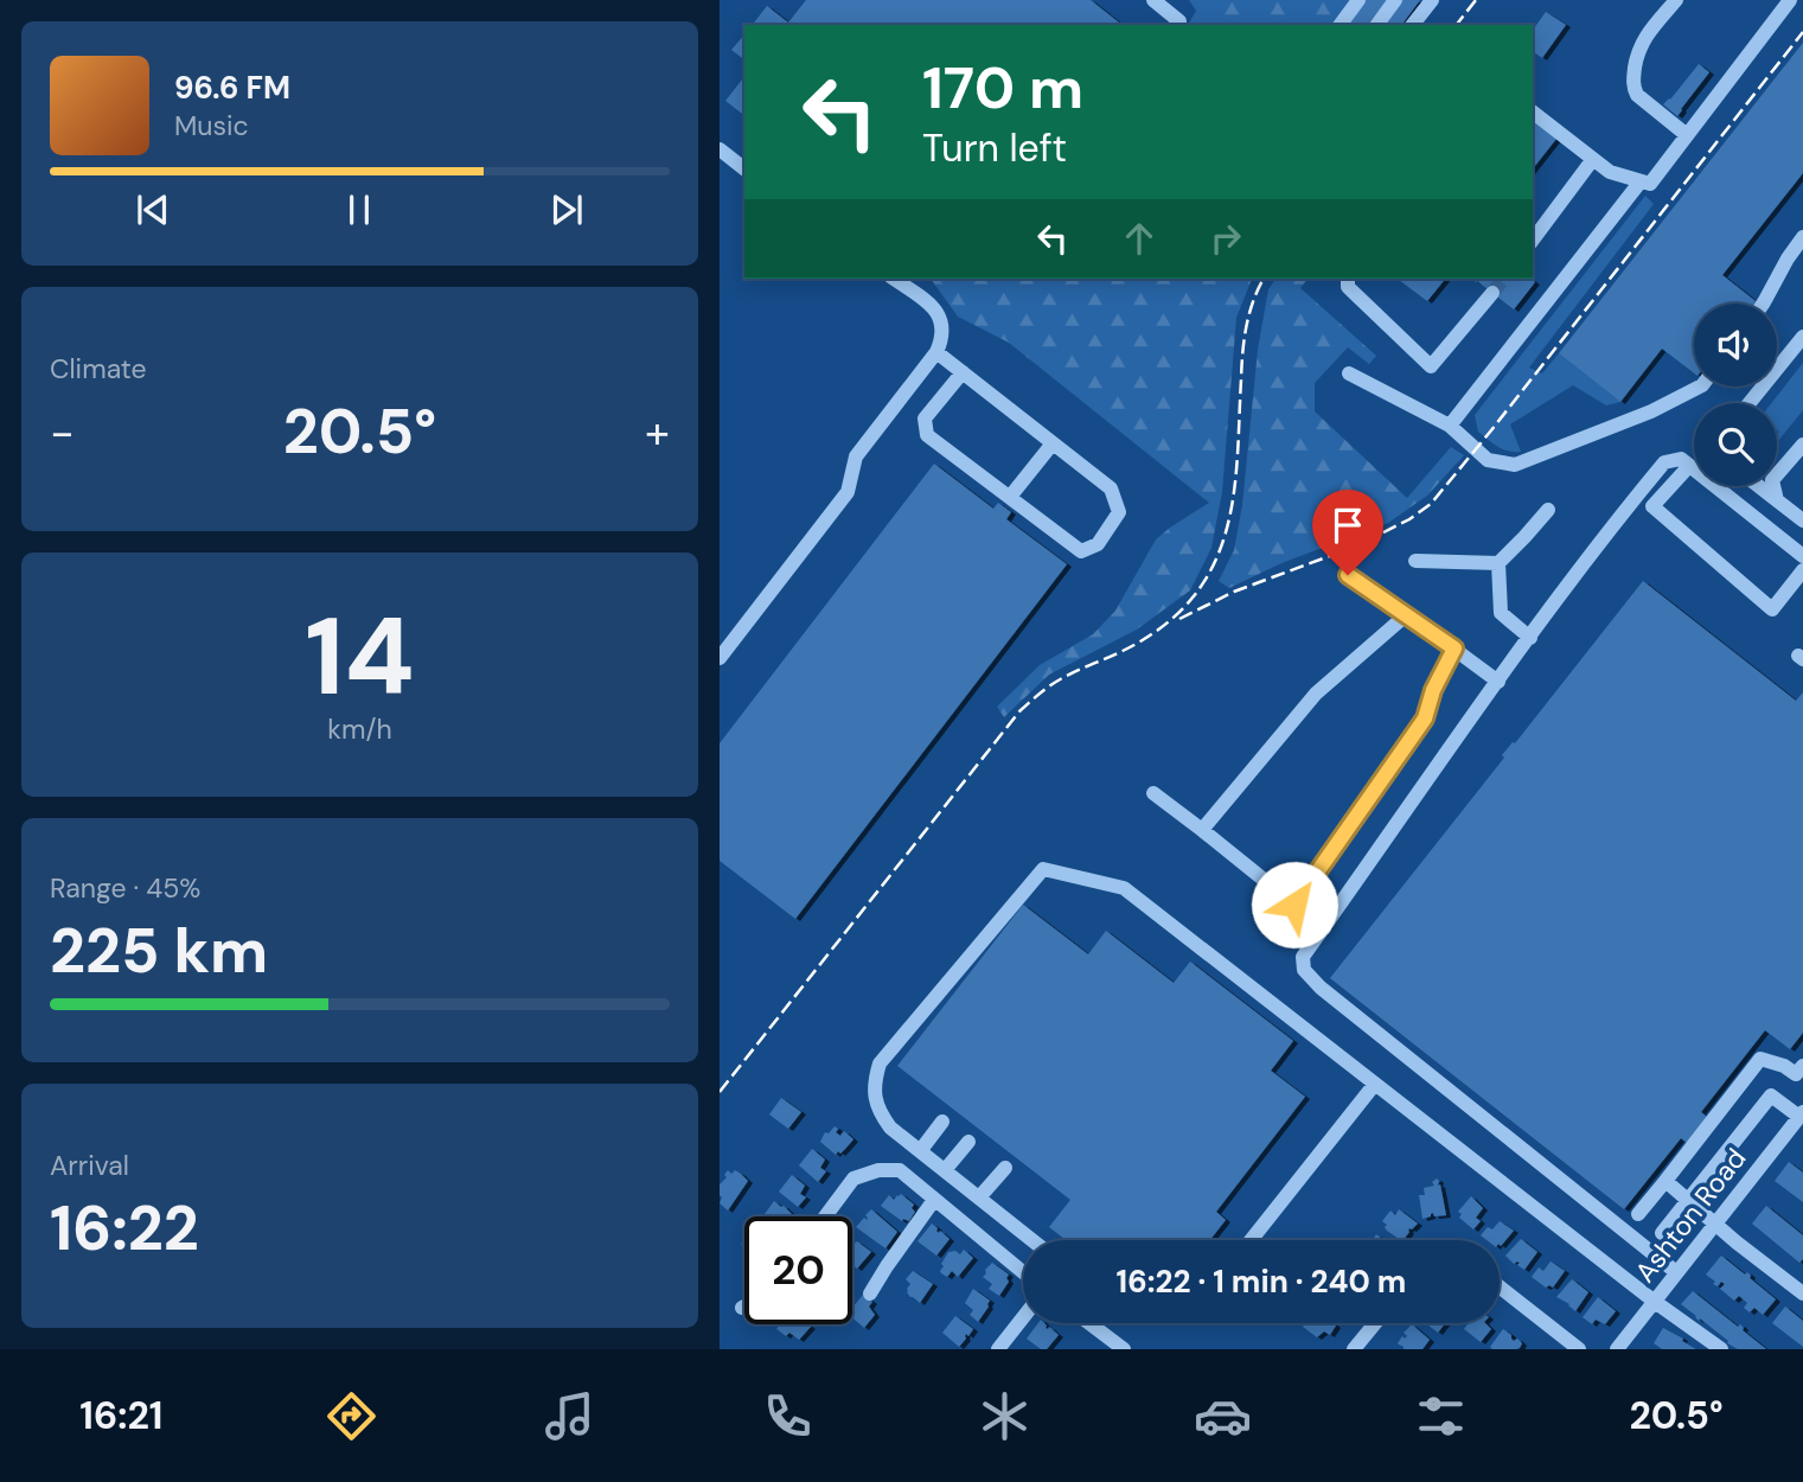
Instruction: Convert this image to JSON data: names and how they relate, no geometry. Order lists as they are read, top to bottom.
{
  "streets": {
    "street": ["Ashton Road"]
  },
  "page": {
    "turn": ["170 m", "Turn left"],
    "song": ["96.6 FM", "Music"],
    "tile": [
      "Climate",
      ["14", "km/h"],
      ["Range · 45%", "225 km"],
      ["Arrival", "16:22"]
    ],
    "heat": ["−", "20.5°", "+"],
    "limit": "20",
    "trip": "16:22 · 1 min · 240 m",
    "tabs": ["16:21", "20.5°"]
  }
}
